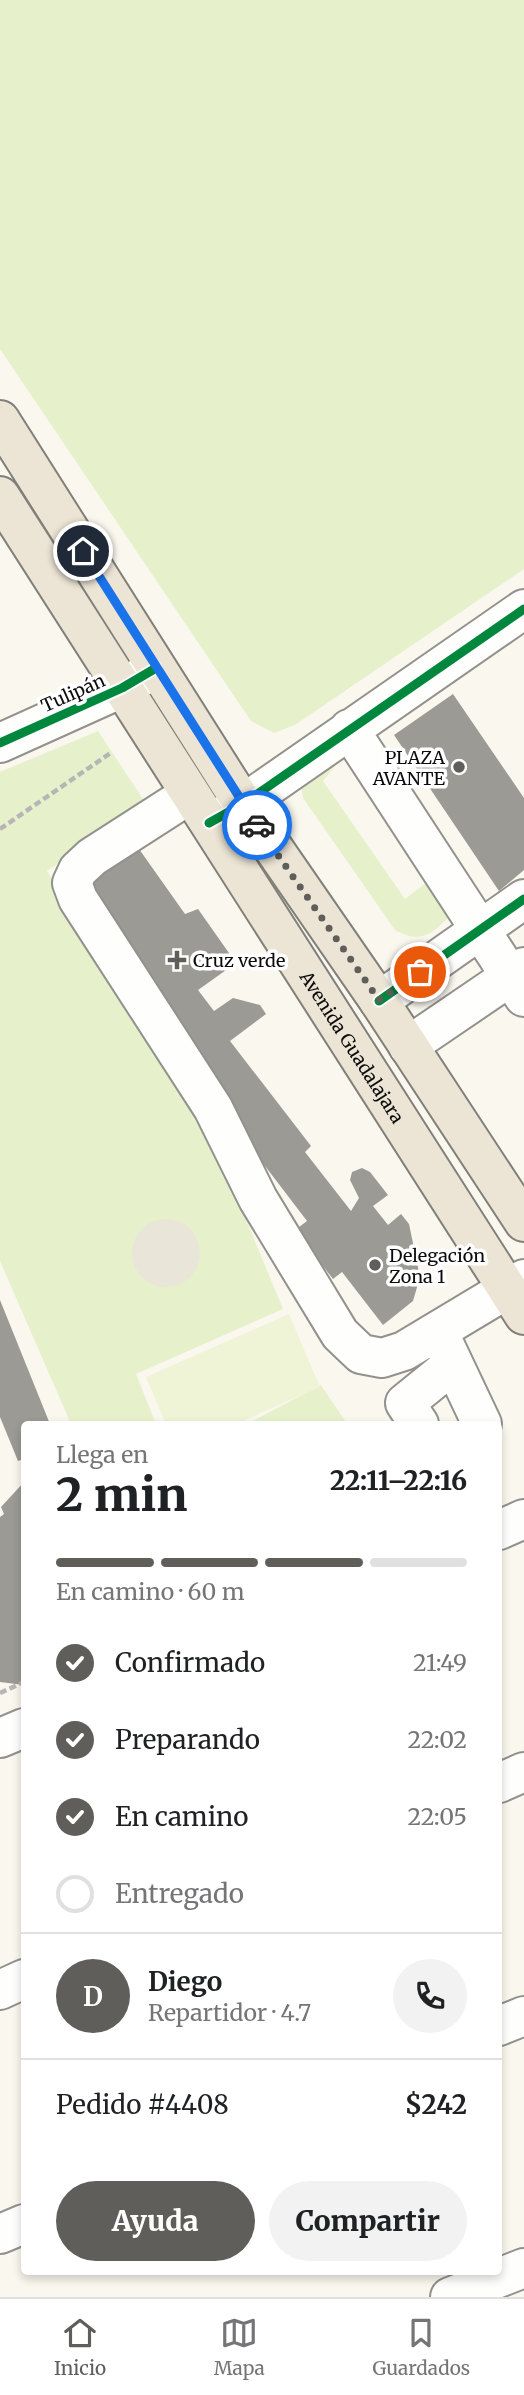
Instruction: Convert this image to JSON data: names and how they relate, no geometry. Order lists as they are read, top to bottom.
{
  "streets": {
    "main road": ["Avenida Guadalajara"],
    "street": ["Tulipán"]
  },
  "crossings": [
    ["Tulipán", "Avenida Guadalajara"]
  ],
  "places": {
    "other": ["PLAZA AVANTE", "Delegación Zona 1"],
    "health": ["Cruz verde"]
  },
  "page": {
    "heading": ["2 min", "Llega en", "22:11–22:16"],
    "panel": [
      "Diego",
      "Repartidor · 4.7",
      "Pedido #4408",
      "$242"
    ],
    "bar": "En camino · 60 m",
    "list": [
      ["Confirmado", "21:49"],
      ["Preparando", "22:02"],
      ["En camino", "22:05"],
      "Entregado"
    ],
    "round": "D",
    "buttons": ["Ayuda", "Compartir"],
    "tabs": ["Inicio", "Mapa", "Guardados"]
  }
}
